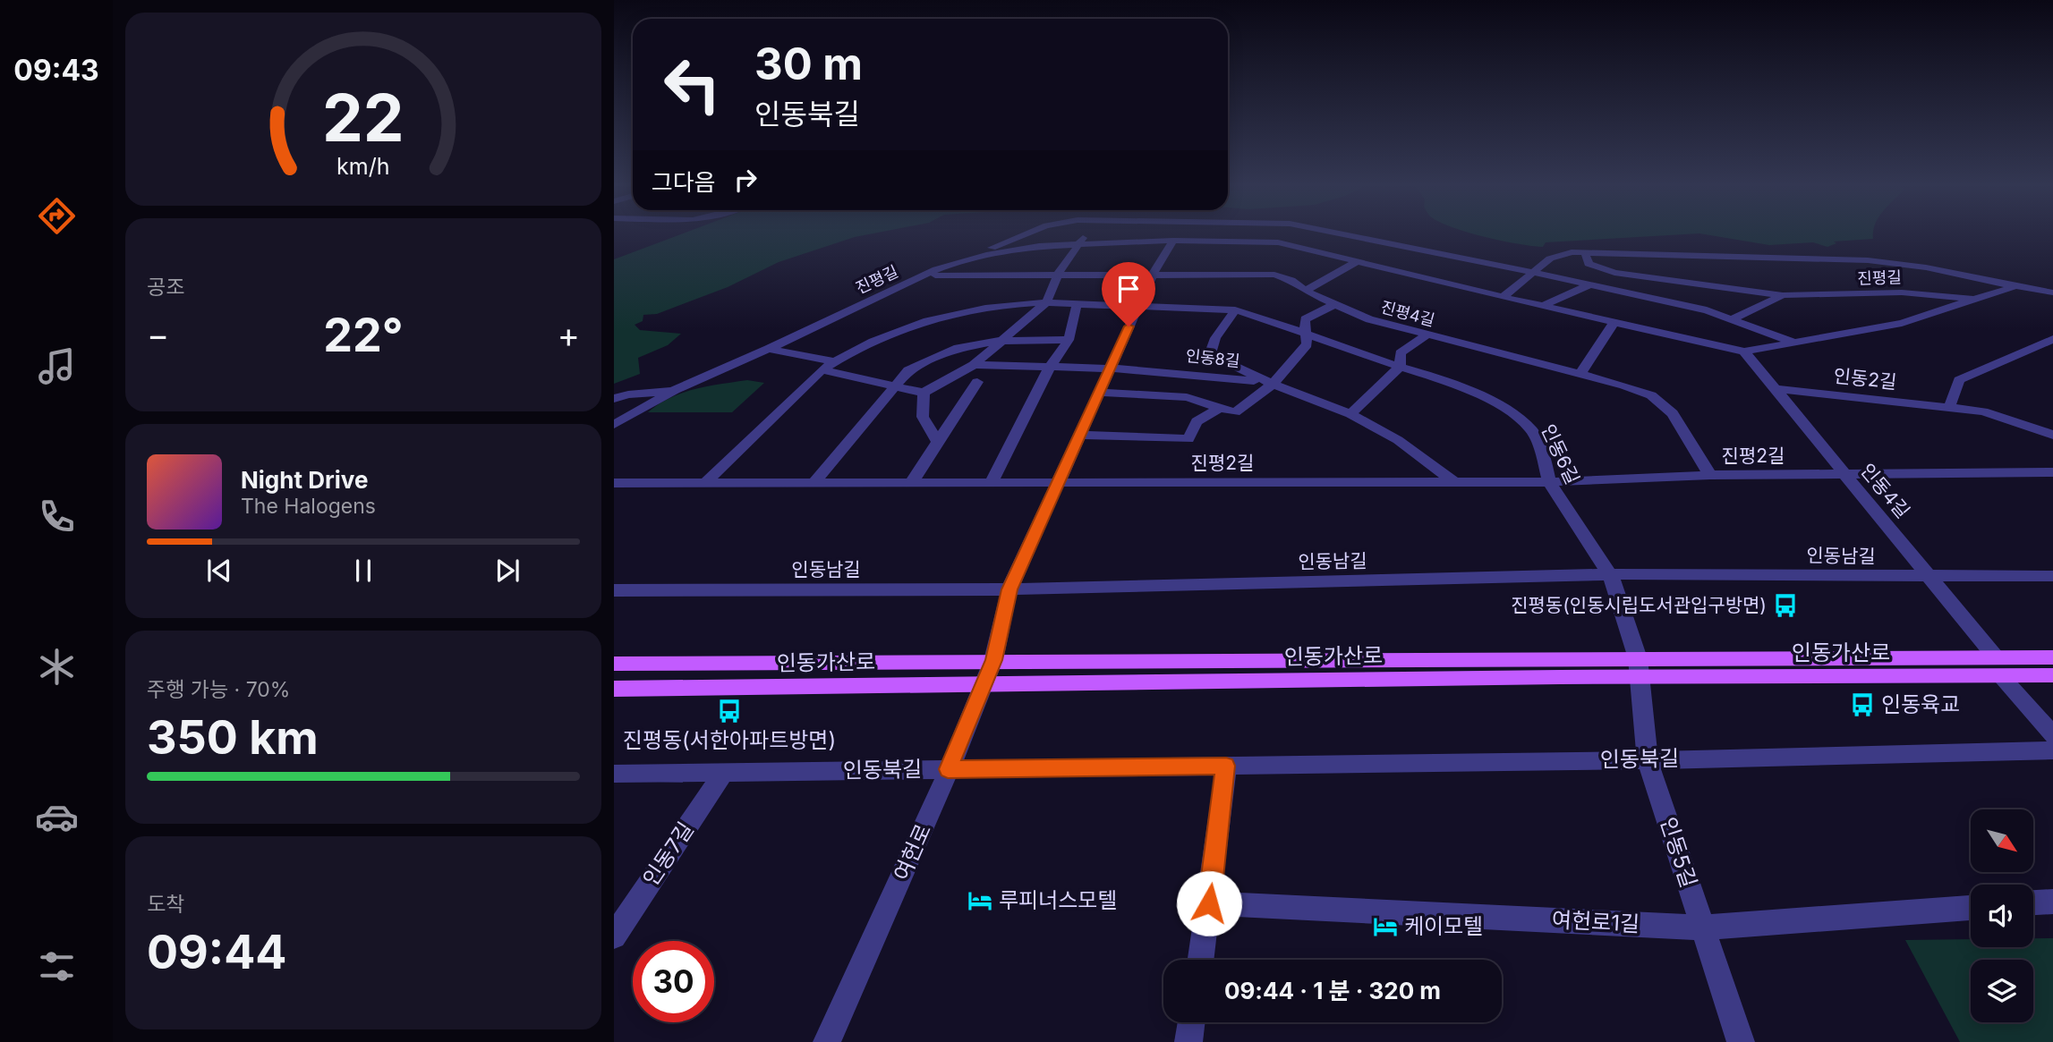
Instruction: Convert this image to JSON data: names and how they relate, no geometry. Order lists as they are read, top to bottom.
{
  "streets": {
    "main road": ["인동가산로"],
    "street": [
      "진평길",
      "진평4길",
      "인동8길",
      "인동2길",
      "인동6길",
      "진평2길",
      "인동4길",
      "인동남길",
      "인동북길",
      "여헌로",
      "인동5길",
      "인동7길",
      "여헌로1길"
    ]
  },
  "crossings": [
    ["진평길", "진평4길"],
    ["진평길", "인동4길"],
    ["진평4길", "진평2길"],
    ["인동2길", "인동4길"],
    ["인동6길", "진평2길"],
    ["인동6길", "인동남길"],
    ["인동6길", "인동가산로"],
    ["인동6길", "인동5길"],
    ["진평2길", "인동4길"],
    ["인동4길", "인동남길"],
    ["인동4길", "인동가산로"],
    ["인동가산로", "여헌로"],
    ["인동가산로", "인동5길"],
    ["인동북길", "여헌로"],
    ["인동북길", "인동5길"],
    ["인동북길", "인동7길"],
    ["인동5길", "여헌로1길"]
  ],
  "places": {
    "bus stop": ["진평동(인동시립도서관입구방면)", "인동육교", "진평동(서한아파트방면)"],
    "hotel": ["루피너스모텔", "케이모텔"]
  },
  "north": "bottom right",
  "page": {
    "tabs": "09:43",
    "turn": ["30 m", "인동북길"],
    "then": "그다음",
    "tile": [
      "공조",
      ["주행 가능 · 70%", "350 km"],
      ["도착", "09:44"]
    ],
    "heat": ["−", "22°", "+"],
    "song": ["Night Drive", "The Halogens"],
    "limit": "30",
    "trip": "09:44 · 1 분 · 320 m",
    "gauge": ["22", "km/h"]
  }
}
